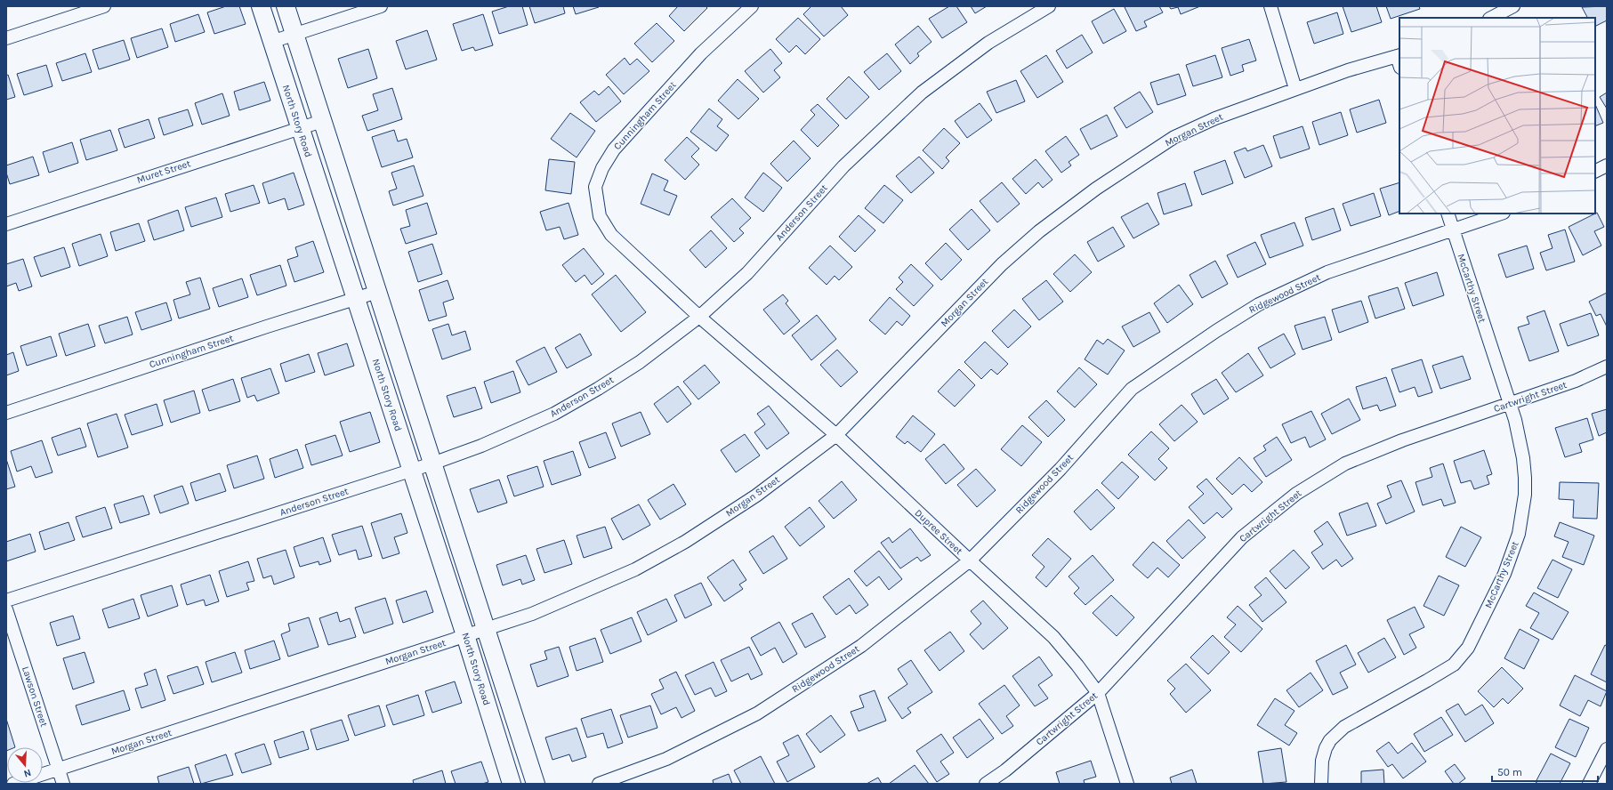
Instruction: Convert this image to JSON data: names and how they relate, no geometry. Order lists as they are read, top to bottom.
{
  "streets": {
    "main road": ["North Story Road"],
    "street": [
      "Cunningham Street",
      "Morgan Street",
      "Muret Street",
      "Anderson Street",
      "McCarthy Street",
      "Ridgewood Street",
      "Cartwright Street",
      "Dupree Street",
      "Lawson Street"
    ]
  },
  "crossings": [
    ["Cunningham Street", "North Story Road"],
    ["Cunningham Street", "Anderson Street"],
    ["Cunningham Street", "Dupree Street"],
    ["North Story Road", "Morgan Street"],
    ["North Story Road", "Muret Street"],
    ["North Story Road", "Anderson Street"],
    ["Morgan Street", "Dupree Street"],
    ["Morgan Street", "Lawson Street"],
    ["Anderson Street", "Dupree Street"],
    ["McCarthy Street", "Ridgewood Street"],
    ["McCarthy Street", "Cartwright Street"],
    ["Ridgewood Street", "Dupree Street"],
    ["Cartwright Street", "Dupree Street"]
  ],
  "scale_bar": "50 m",
  "north": "bottom"
}
